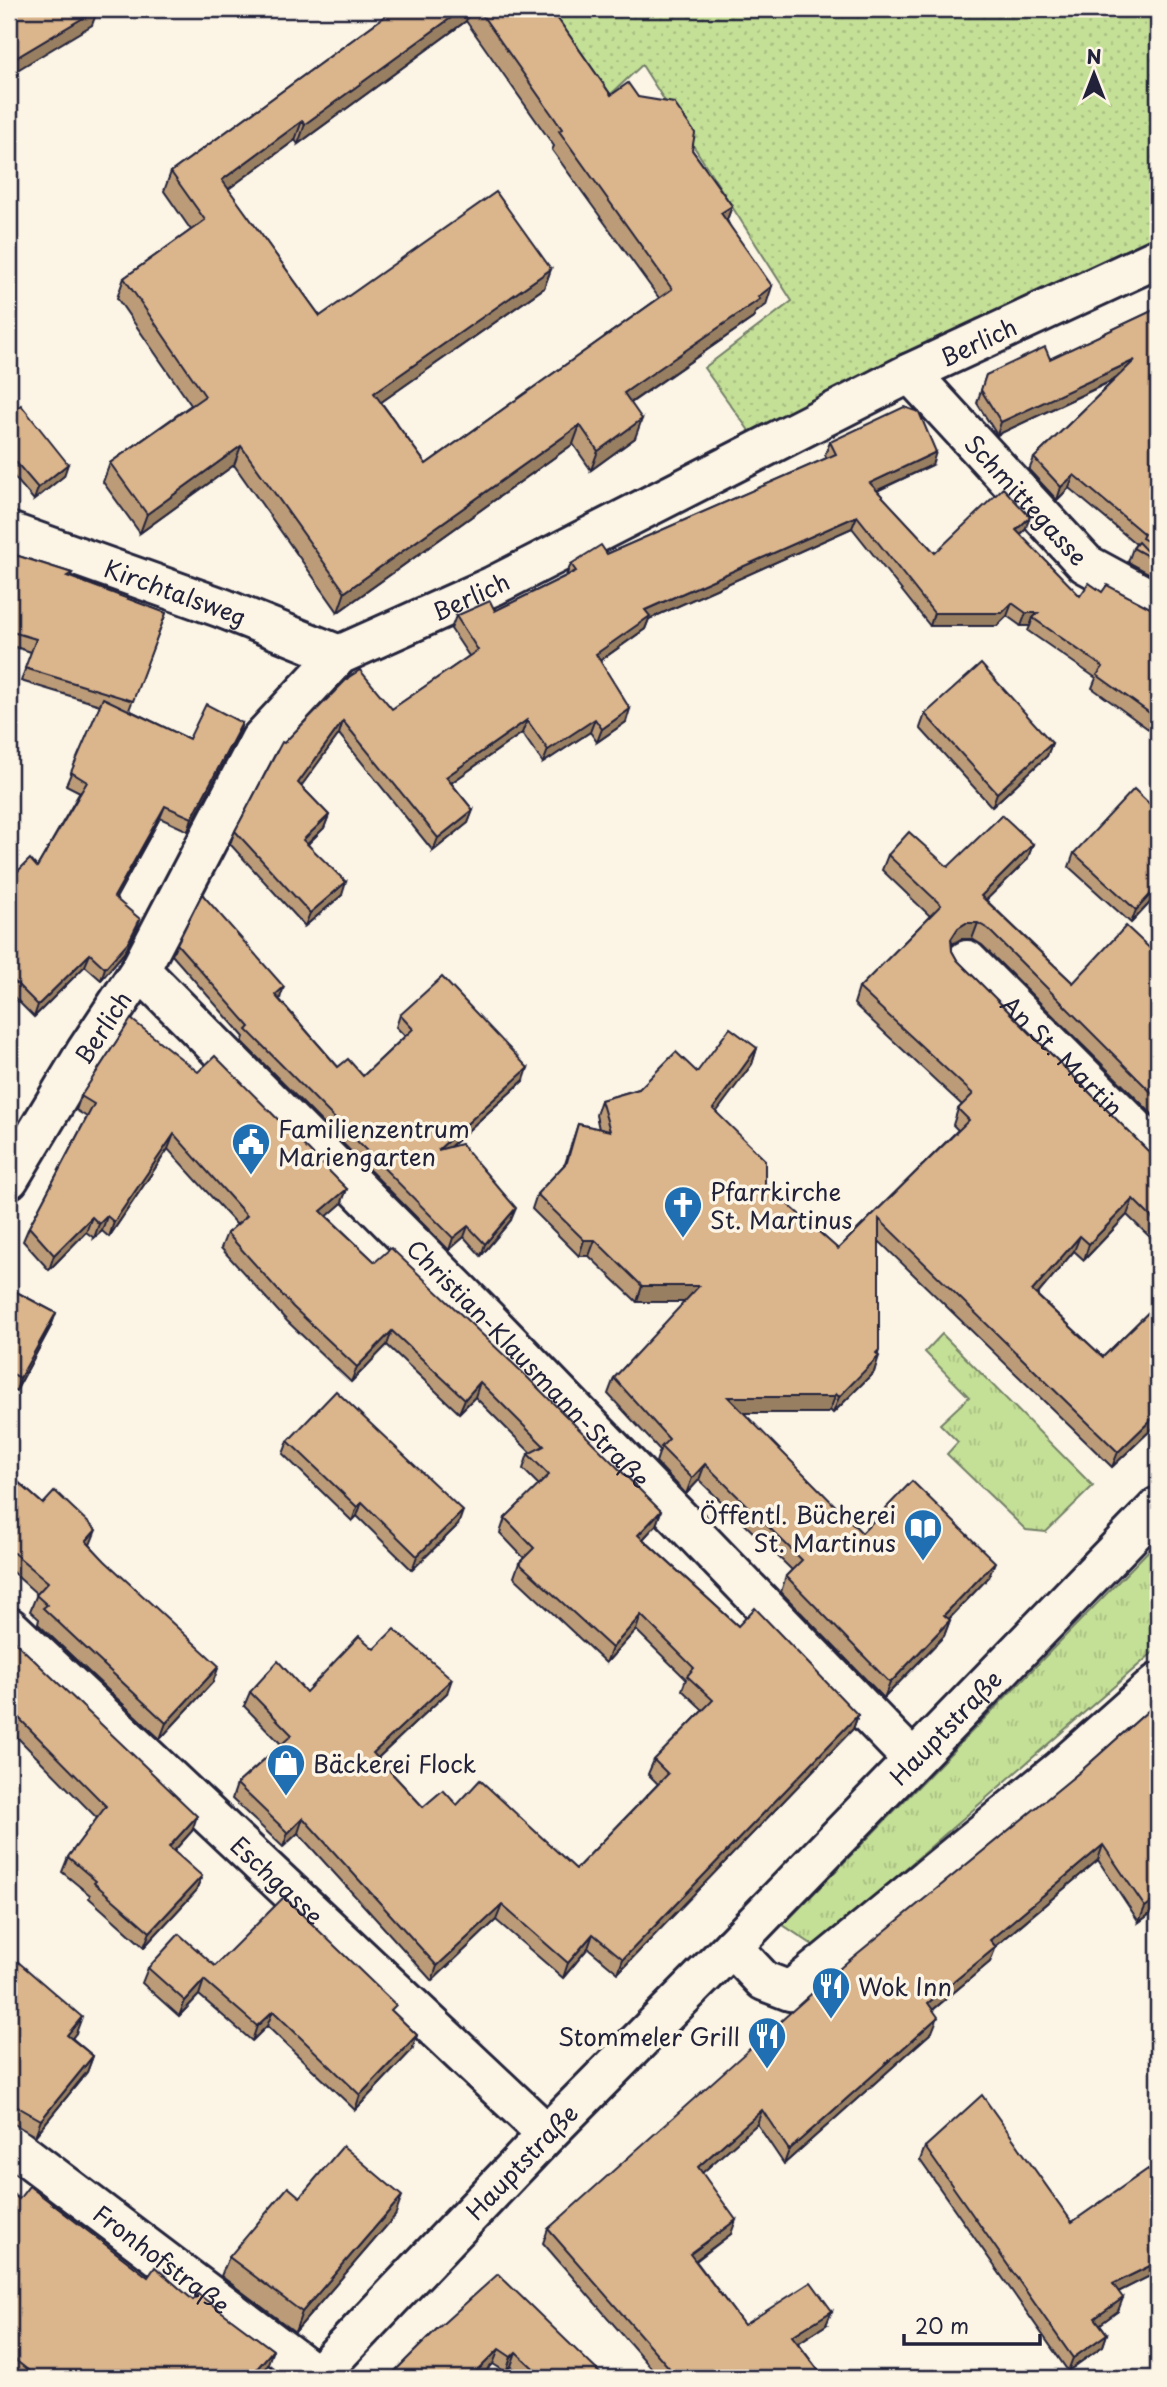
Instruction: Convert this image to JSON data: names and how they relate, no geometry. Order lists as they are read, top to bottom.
{
  "streets": {
    "street": [
      "Berlich",
      "Schmittegasse",
      "Kirchtalsweg",
      "An St. Martin",
      "Christian-Klausmann-Straße",
      "Hauptstraße",
      "Eschgasse",
      "Fronhofstraße"
    ]
  },
  "crossings": [
    ["Berlich", "Schmittegasse"],
    ["Berlich", "Kirchtalsweg"],
    ["Berlich", "Christian-Klausmann-Straße"],
    ["Christian-Klausmann-Straße", "Hauptstraße"],
    ["Hauptstraße", "Eschgasse"],
    ["Hauptstraße", "Fronhofstraße"]
  ],
  "places": {
    "public building": ["Familienzentrum Mariengarten"],
    "church": ["Pfarrkirche St. Martinus"],
    "library": ["Öffentl. Bücherei St. Martinus"],
    "shop": ["Bäckerei Flock"],
    "restaurant": ["Wok Inn", "Stommeler Grill"]
  },
  "scale_bar": "20 m",
  "north": "top"
}
